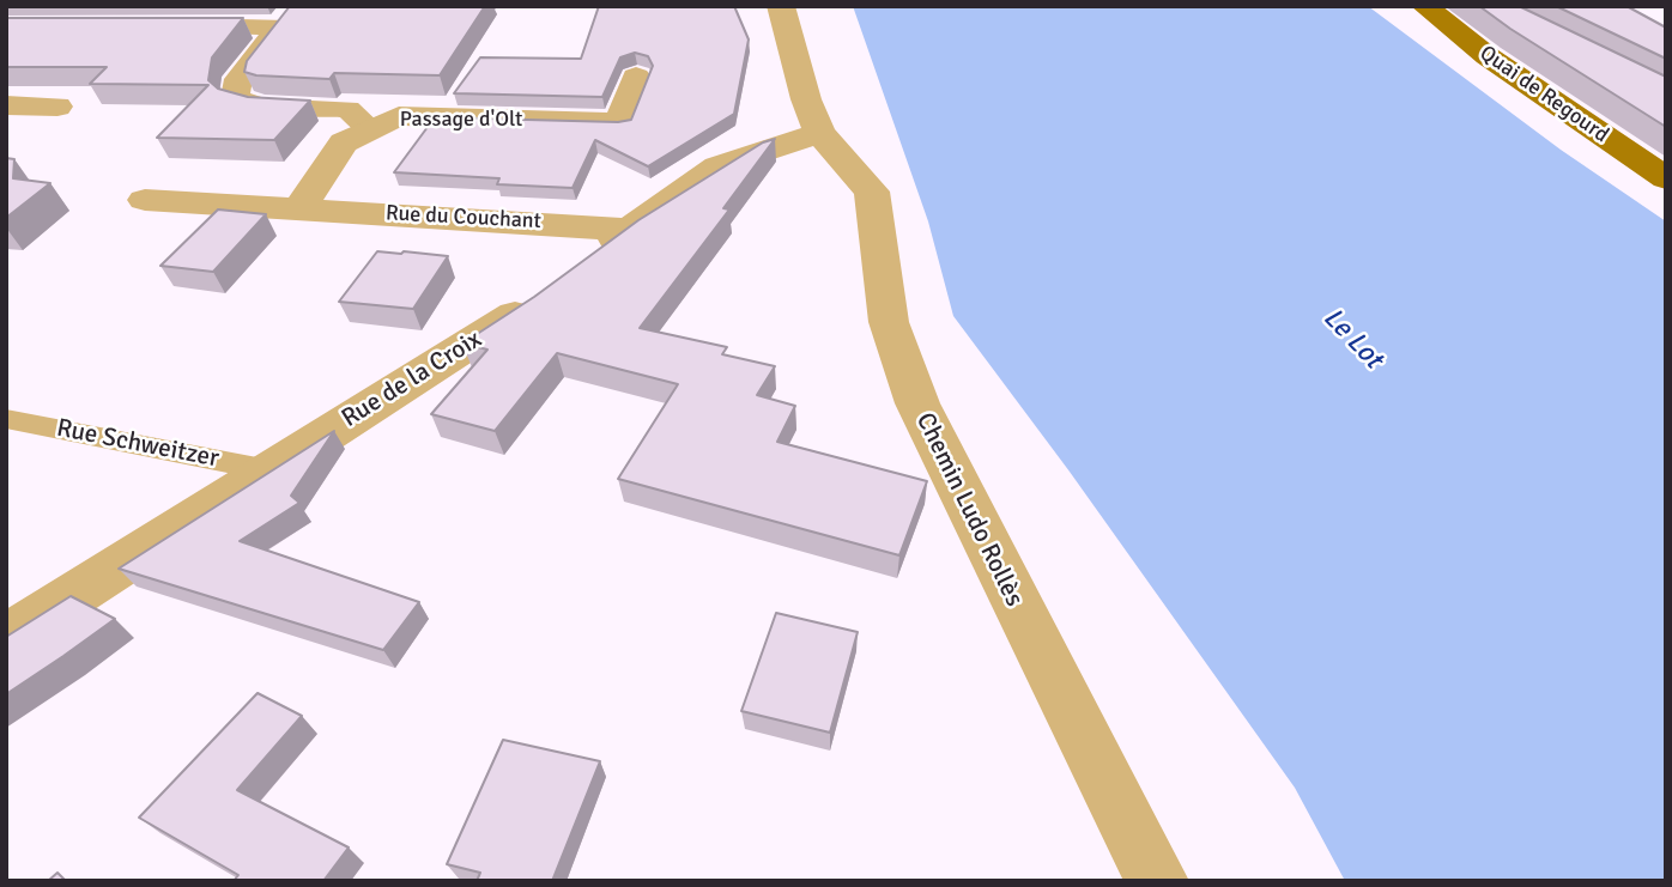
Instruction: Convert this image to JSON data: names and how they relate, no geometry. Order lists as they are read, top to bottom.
{
  "streets": {
    "main road": ["Quai de Regourd"],
    "street": [
      "Passage d'Olt",
      "Rue du Couchant",
      "Rue de la Croix",
      "Chemin Ludo Rollès"
    ],
    "lane": ["Rue Schweitzer"]
  },
  "crossings": [
    ["Rue du Couchant", "Rue de la Croix"],
    ["Rue de la Croix", "Rue Schweitzer"],
    ["Rue de la Croix", "Chemin Ludo Rollès"]
  ],
  "water": ["Le Lot"]
}
